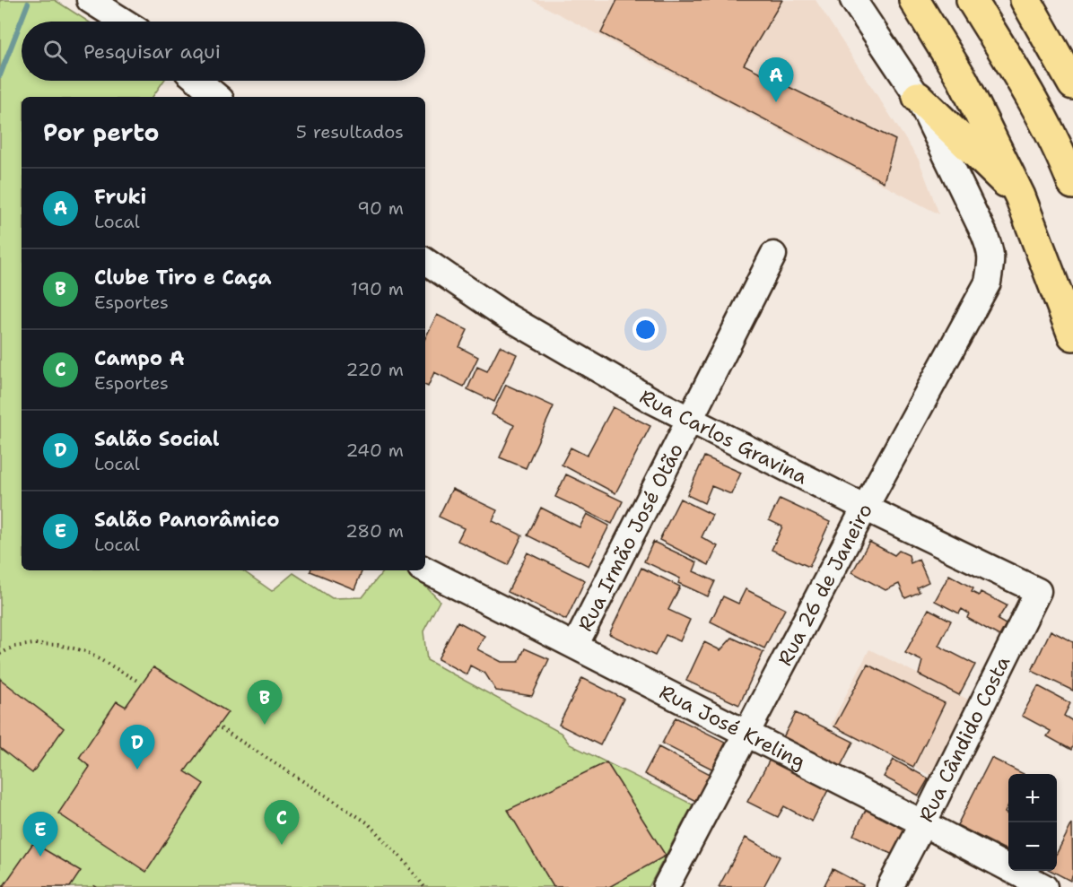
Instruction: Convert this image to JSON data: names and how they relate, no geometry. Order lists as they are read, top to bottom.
{
  "streets": {
    "street": [
      "Rua Carlos Gravina",
      "Rua Irmão José Otão",
      "Rua 26 de Janeiro",
      "Rua José Kreling",
      "Rua Cândido Costa"
    ]
  },
  "crossings": [
    ["Rua Carlos Gravina", "Rua Irmão José Otão"],
    ["Rua Carlos Gravina", "Rua 26 de Janeiro"],
    ["Rua Carlos Gravina", "Rua Cândido Costa"],
    ["Rua Irmão José Otão", "Rua José Kreling"],
    ["Rua 26 de Janeiro", "Rua José Kreling"],
    ["Rua José Kreling", "Rua Cândido Costa"]
  ],
  "page": {
    "search": "Pesquisar aqui",
    "pins": [
      "A",
      "B",
      "D",
      "C",
      "E"
    ],
    "heading": ["Por perto", "5 resultados"],
    "list": [
      {
        "mark": "A",
        "name": "Fruki",
        "note": "Local",
        "value": "90 m"
      },
      {
        "mark": "B",
        "name": "Clube Tiro e Caça",
        "note": "Esportes",
        "value": "190 m"
      },
      {
        "mark": "C",
        "name": "Campo A",
        "note": "Esportes",
        "value": "220 m"
      },
      {
        "mark": "D",
        "name": "Salão Social",
        "note": "Local",
        "value": "240 m"
      },
      {
        "mark": "E",
        "name": "Salão Panorâmico",
        "note": "Local",
        "value": "280 m"
      }
    ],
    "map_buttons": ["+", "−"]
  }
}
